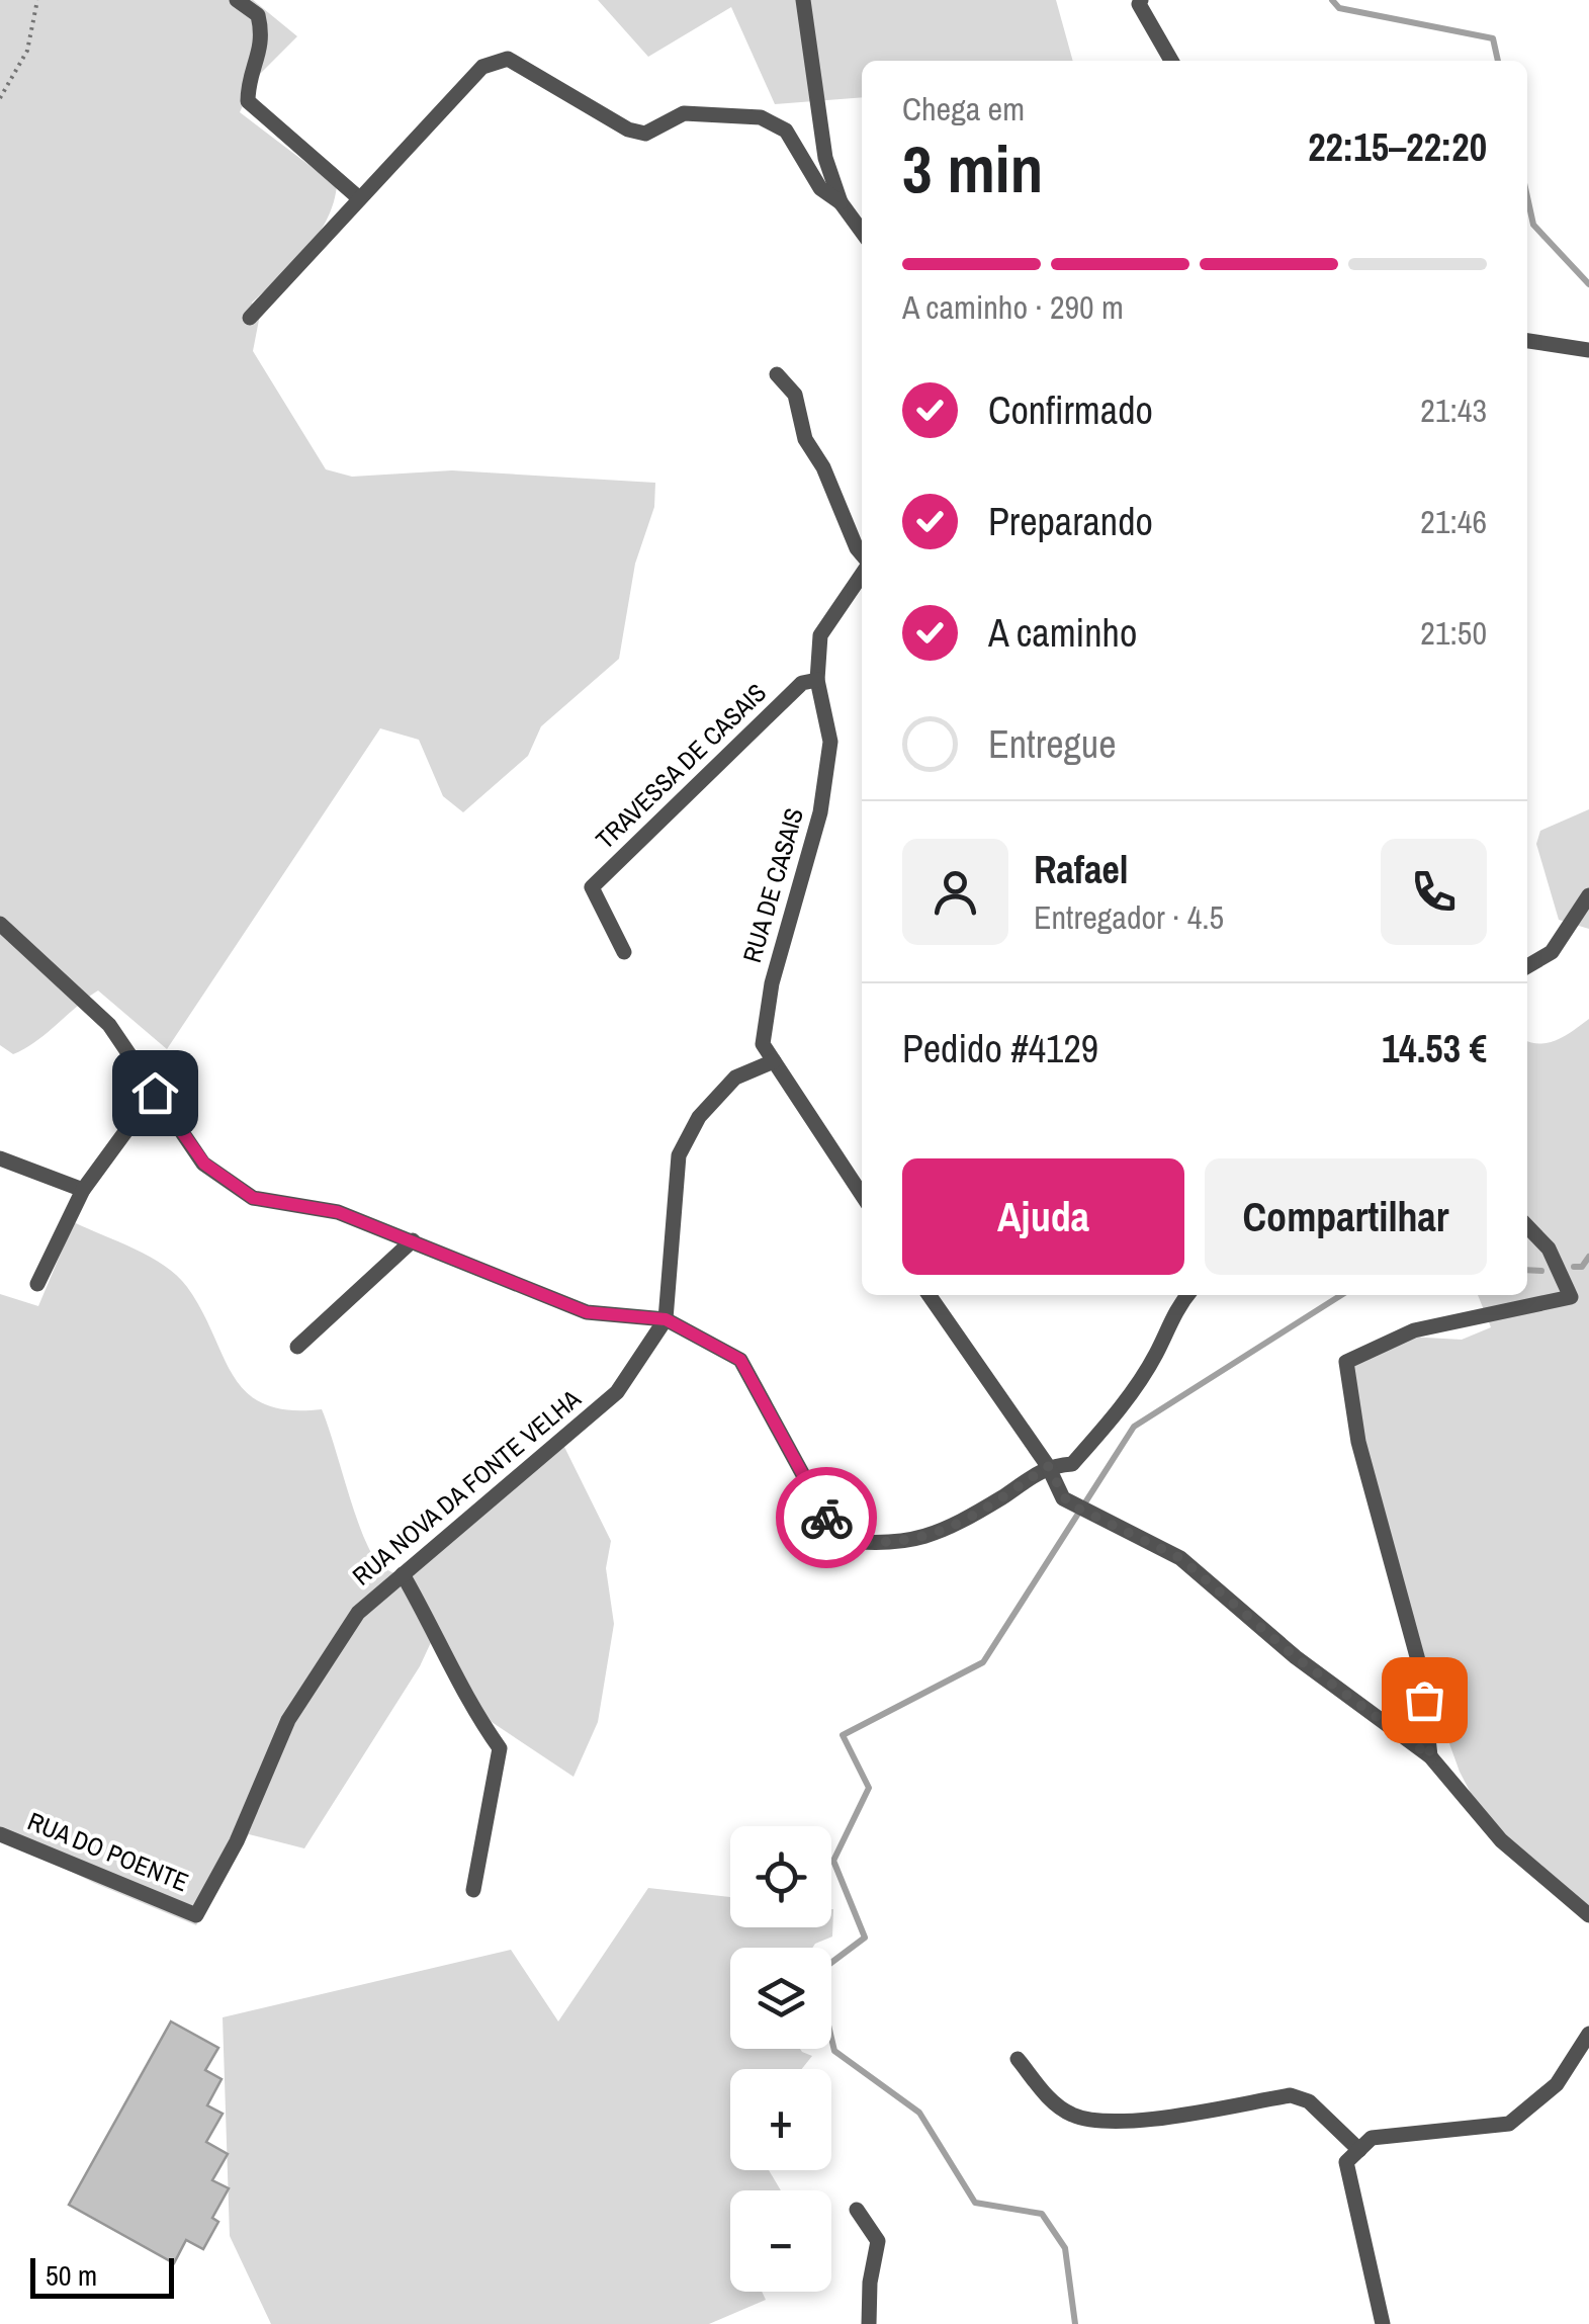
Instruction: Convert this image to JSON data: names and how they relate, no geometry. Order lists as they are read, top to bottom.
{
  "streets": {
    "street": [
      "TRAVESSA DE CASAIS",
      "RUA DE CASAIS",
      "RUA NOVA DA FONTE VELHA",
      "RUA DO POENTE"
    ]
  },
  "crossings": [
    ["TRAVESSA DE CASAIS", "RUA DE CASAIS"],
    ["RUA NOVA DA FONTE VELHA", "RUA DO POENTE"]
  ],
  "scale_bar": "50 m",
  "page": {
    "heading": ["3 min", "Chega em", "22:15–22:20"],
    "panel": [
      "Rafael",
      "Entregador · 4.5",
      "Pedido #4129",
      "14.53 €"
    ],
    "bar": "A caminho · 290 m",
    "list": [
      ["Confirmado", "21:43"],
      ["Preparando", "21:46"],
      ["A caminho", "21:50"],
      "Entregue"
    ],
    "buttons": ["Ajuda", "Compartilhar"],
    "map_buttons": ["+", "−"],
    "scale": "50 m"
  }
}
